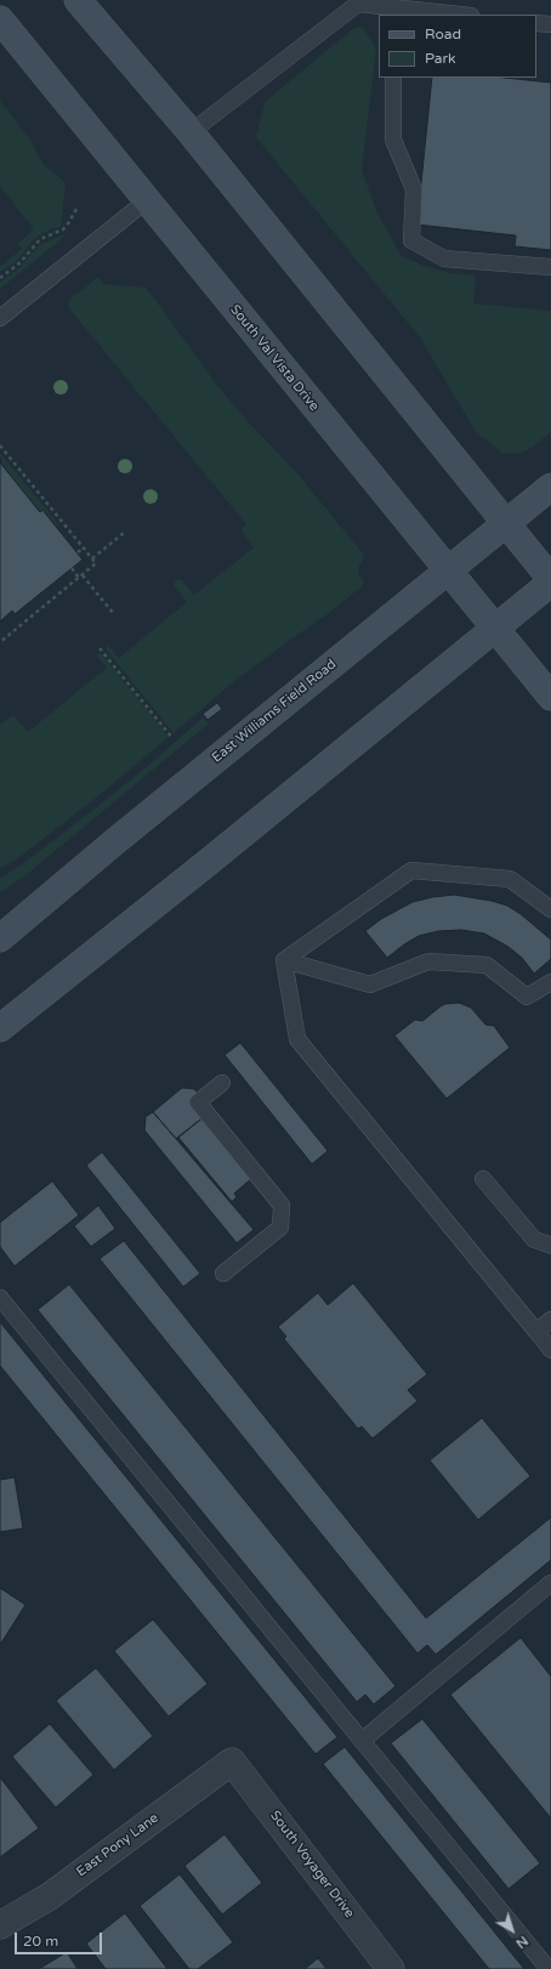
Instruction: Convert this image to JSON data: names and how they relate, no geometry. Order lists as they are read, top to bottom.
{
  "streets": {
    "main road": ["South Val Vista Drive", "East Williams Field Road"],
    "street": ["East Pony Lane", "South Voyager Drive"]
  },
  "crossings": [
    ["South Val Vista Drive", "East Williams Field Road"],
    ["East Pony Lane", "South Voyager Drive"]
  ],
  "legend": ["Road", "Park"],
  "scale_bar": "20 m",
  "north": "bottom right"
}
